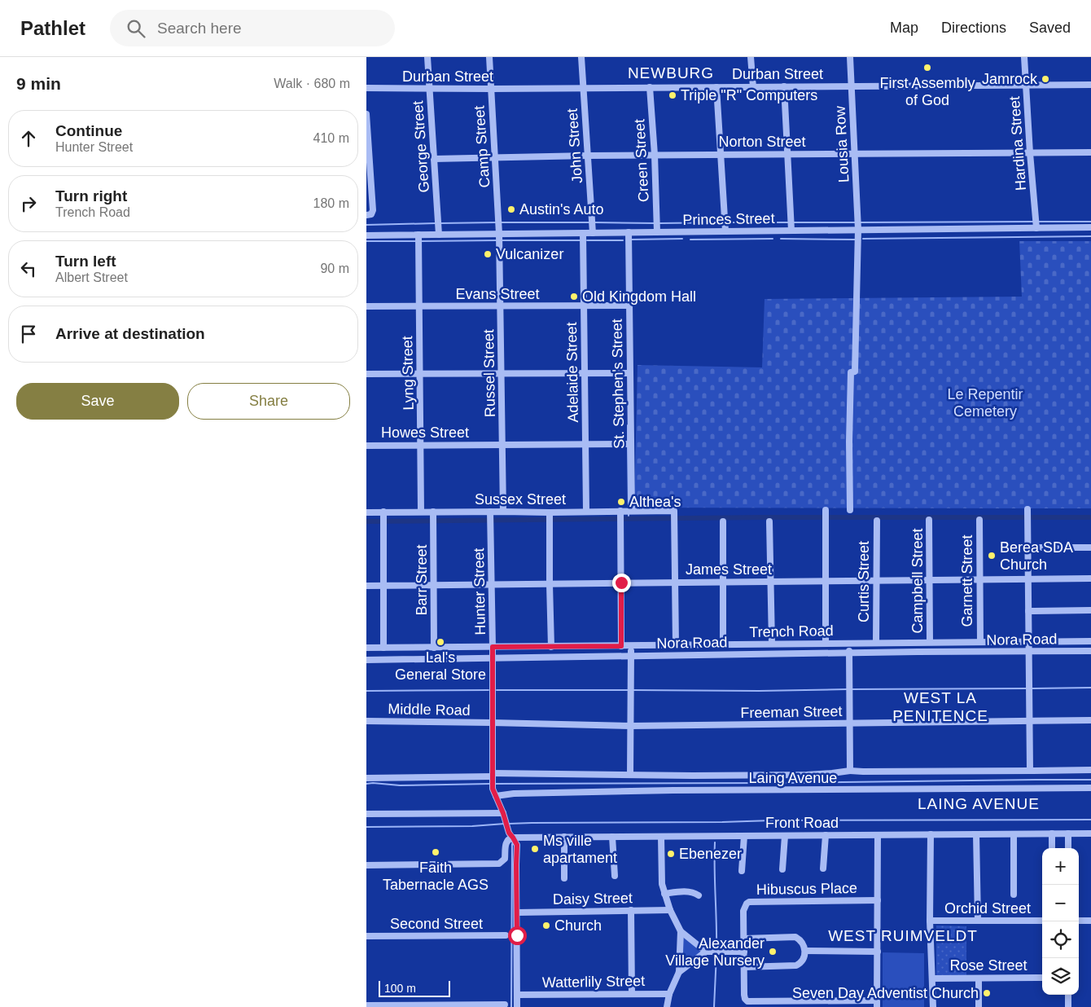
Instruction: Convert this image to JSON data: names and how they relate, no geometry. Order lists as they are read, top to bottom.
{
  "streets": {
    "street": [
      "Durban Street",
      "Norton Street",
      "Hardina Street",
      "Lousia Row",
      "John Street",
      "George Street",
      "Camp Street",
      "Creen Street",
      "Princes Street",
      "Evans Street",
      "Adelaide Street",
      "Lyng Street",
      "Russel Street",
      "St. Stephen's Street",
      "Howes Street",
      "Sussex Street",
      "James Street",
      "Barr Street",
      "Campbell Street",
      "Garnett Street",
      "Curtis Street",
      "Hunter Street",
      "Trench Road",
      "Nora Road",
      "Middle Road",
      "Freeman Street",
      "Laing Avenue",
      "Front Road",
      "Hibuscus Place",
      "Daisy Street",
      "Orchid Street",
      "Second Street",
      "Rose Street",
      "Watterlily Street"
    ]
  },
  "crossings": [
    ["Durban Street", "Hardina Street"],
    ["Durban Street", "Lousia Row"],
    ["Durban Street", "John Street"],
    ["Durban Street", "George Street"],
    ["Durban Street", "Camp Street"],
    ["Durban Street", "Creen Street"],
    ["Norton Street", "Hardina Street"],
    ["Norton Street", "Lousia Row"],
    ["Norton Street", "John Street"],
    ["Norton Street", "George Street"],
    ["Norton Street", "Camp Street"],
    ["Norton Street", "Creen Street"],
    ["Hardina Street", "Princes Street"],
    ["Lousia Row", "Princes Street"],
    ["John Street", "Princes Street"],
    ["George Street", "Princes Street"],
    ["Camp Street", "Princes Street"],
    ["Camp Street", "Russel Street"],
    ["Creen Street", "Princes Street"],
    ["Princes Street", "Adelaide Street"],
    ["Princes Street", "Lyng Street"],
    ["Princes Street", "Russel Street"],
    ["Princes Street", "St. Stephen's Street"],
    ["Evans Street", "Adelaide Street"],
    ["Evans Street", "Lyng Street"],
    ["Evans Street", "Russel Street"],
    ["Evans Street", "St. Stephen's Street"],
    ["Adelaide Street", "Howes Street"],
    ["Adelaide Street", "Sussex Street"],
    ["Lyng Street", "Howes Street"],
    ["Lyng Street", "Sussex Street"],
    ["Russel Street", "Howes Street"],
    ["Russel Street", "Sussex Street"],
    ["St. Stephen's Street", "Howes Street"],
    ["St. Stephen's Street", "Sussex Street"],
    ["Sussex Street", "James Street"],
    ["Sussex Street", "Barr Street"],
    ["Sussex Street", "Hunter Street"],
    ["James Street", "Barr Street"],
    ["James Street", "Campbell Street"],
    ["James Street", "Garnett Street"],
    ["James Street", "Curtis Street"],
    ["James Street", "Hunter Street"],
    ["Barr Street", "Trench Road"],
    ["Campbell Street", "Trench Road"],
    ["Garnett Street", "Trench Road"],
    ["Curtis Street", "Trench Road"],
    ["Hunter Street", "Trench Road"],
    ["Hunter Street", "Nora Road"],
    ["Hunter Street", "Middle Road"],
    ["Hunter Street", "Freeman Street"],
    ["Hunter Street", "Laing Avenue"],
    ["Hunter Street", "Front Road"],
    ["Hunter Street", "Daisy Street"],
    ["Hunter Street", "Watterlily Street"],
    ["Middle Road", "Freeman Street"]
  ],
  "districts": [
    "NEWBURG",
    "WEST LA PENITENCE",
    "LAING AVENUE",
    "WEST RUIMVELDT"
  ],
  "parks": ["Le Repentir Cemetery"],
  "places": [
    "First Assembly of God",
    "Jamrock",
    "Triple \"R\" Computers",
    "Austin's Auto",
    "Vulcanizer",
    "Old Kingdom Hall",
    "Althea's",
    "Berea SDA Church",
    "Lal's General Store",
    "Ms ville apartament",
    "Faith Tabernacle AGS",
    "Ebenezer",
    "Church",
    "Alexander Village Nursery",
    "Seven Day Adventist Church"
  ],
  "scale_bar": "100 m",
  "page": {
    "header": "Pathlet",
    "search": "Search here",
    "nav": ["Map", "Directions", "Saved"],
    "heading": ["9 min", "Walk · 680 m"],
    "list": [
      ["Continue", "Hunter Street", "410 m"],
      ["Turn right", "Trench Road", "180 m"],
      ["Turn left", "Albert Street", "90 m"],
      "Arrive at destination"
    ],
    "buttons": ["Save", "Share"],
    "map_buttons": ["+", "−"],
    "scale": "100 m"
  }
}
